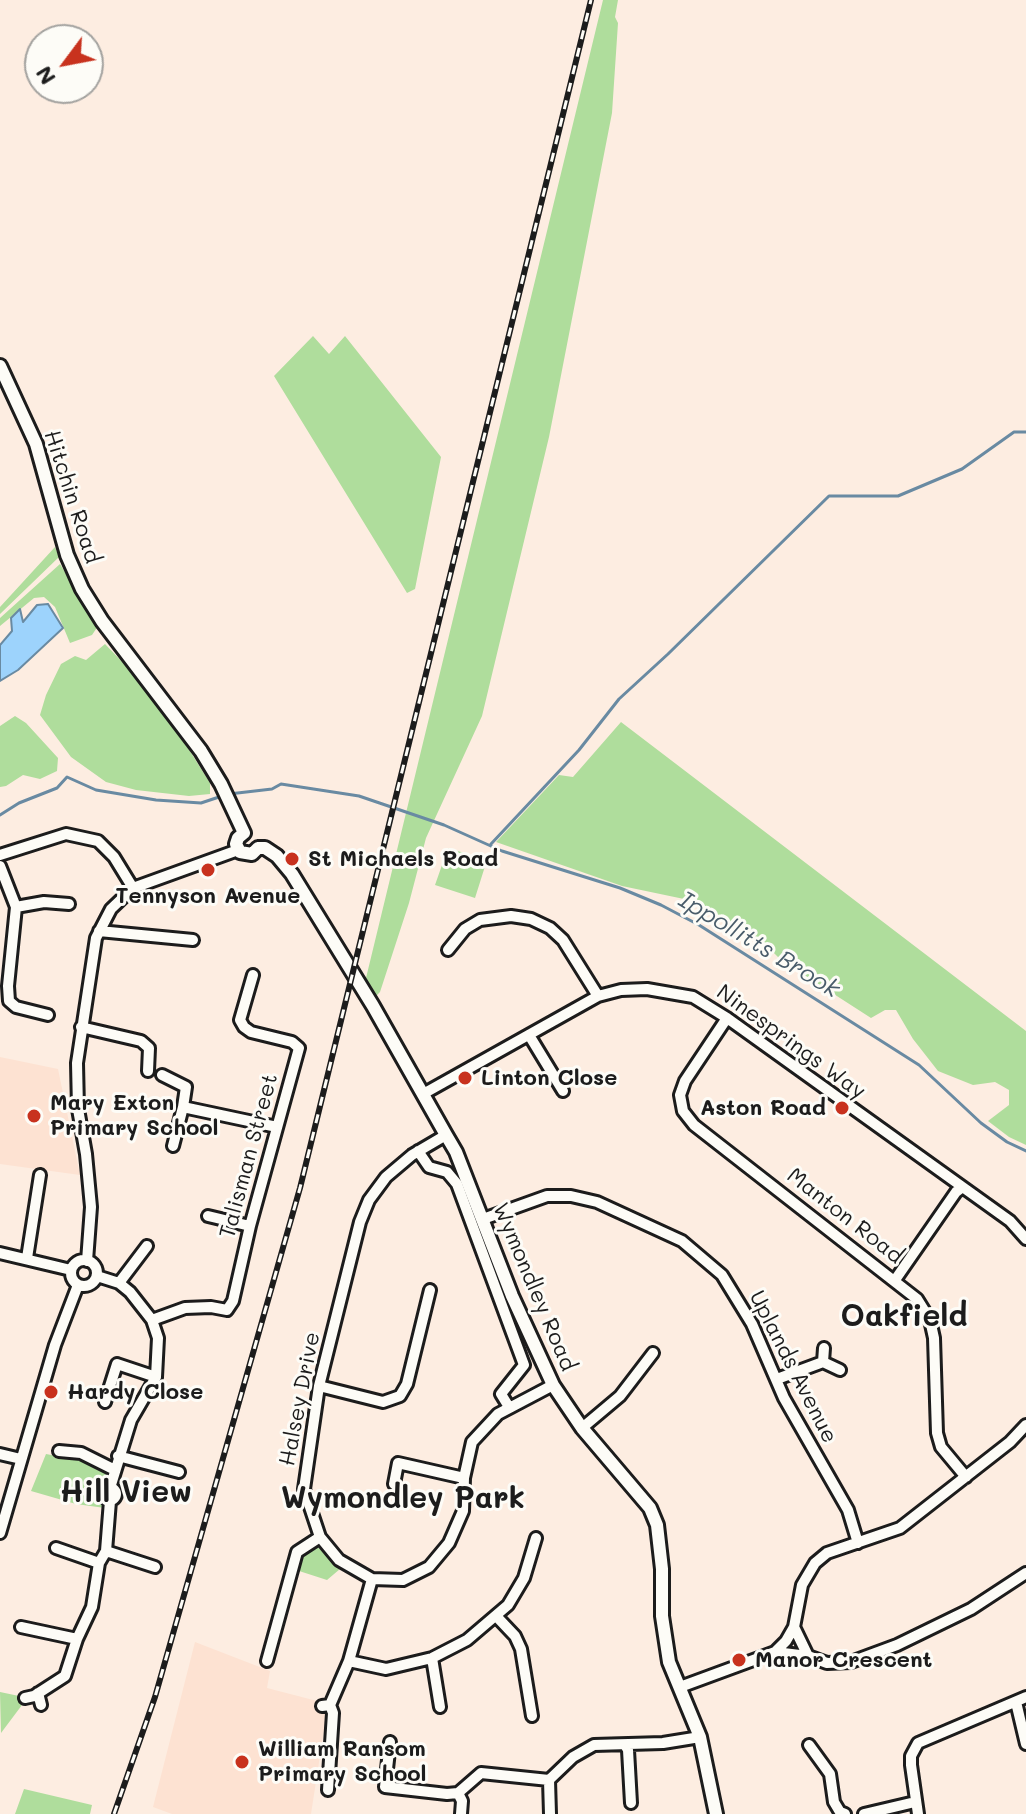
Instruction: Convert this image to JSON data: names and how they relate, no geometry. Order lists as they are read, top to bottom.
{
  "streets": {
    "street": [
      "Hitchin Road",
      "Ninesprings Way",
      "Talisman Street",
      "Manton Road",
      "Wymondley Road",
      "Uplands Avenue",
      "Halsey Drive"
    ]
  },
  "crossings": [
    ["Hitchin Road", "Wymondley Road"],
    ["Ninesprings Way", "Manton Road"],
    ["Ninesprings Way", "Wymondley Road"],
    ["Wymondley Road", "Uplands Avenue"],
    ["Wymondley Road", "Halsey Drive"]
  ],
  "districts": ["Oakfield", "Hill View", "Wymondley Park"],
  "water": ["Ippollitts Brook"],
  "places": [
    "St Michaels Road",
    "Tennyson Avenue",
    "Linton Close",
    "Aston Road",
    "Mary Exton Primary School",
    "Hardy Close",
    "Manor Crescent",
    "William Ransom Primary School"
  ],
  "north": "bottom left"
}
